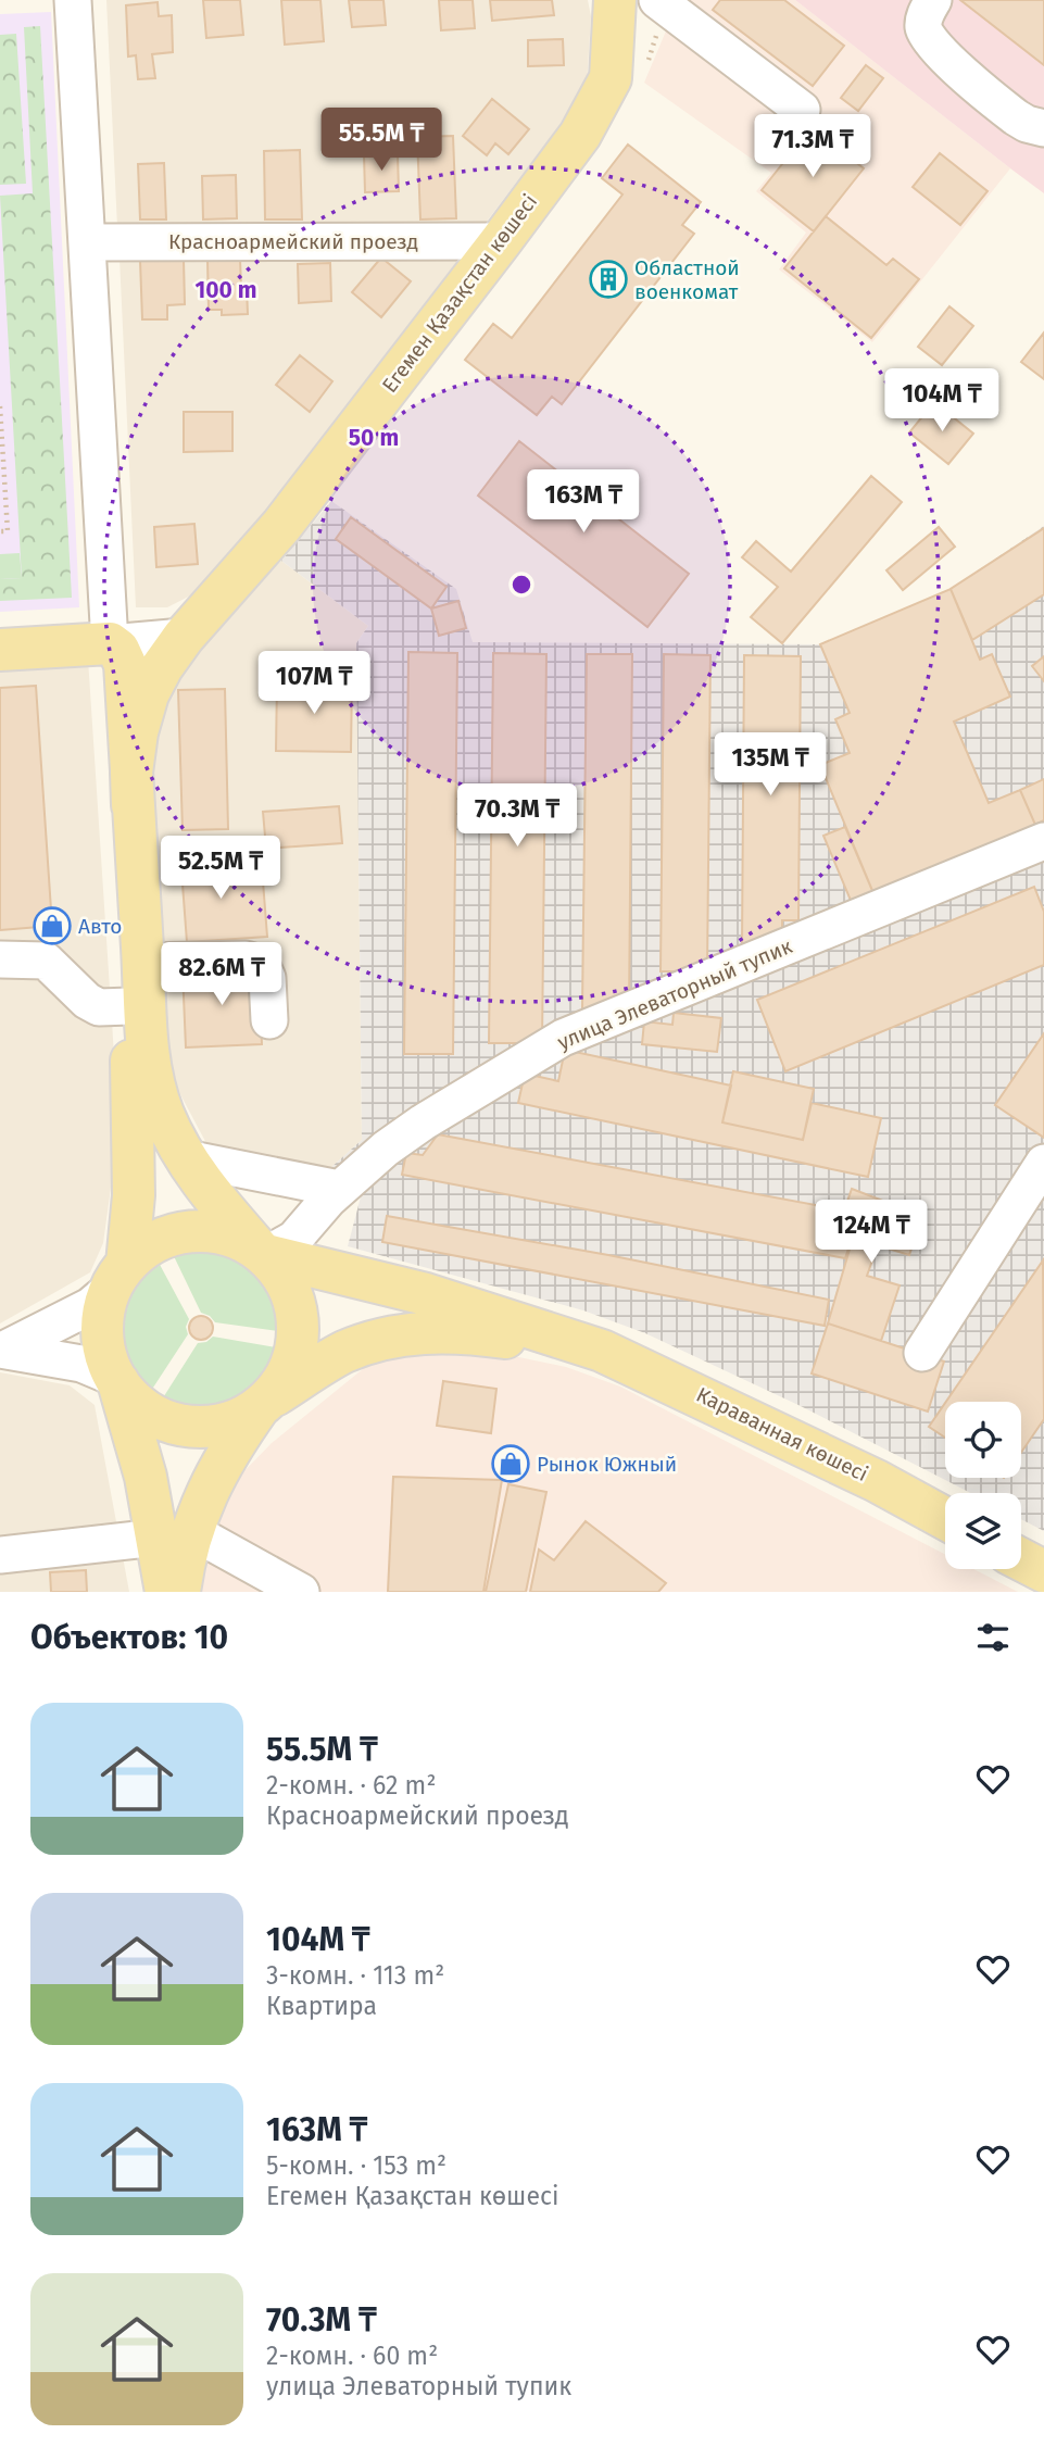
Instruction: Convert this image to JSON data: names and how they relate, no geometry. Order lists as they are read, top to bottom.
{
  "streets": {
    "main road": ["Егемен Қазақстан көшесі", "Караванная көшесі"],
    "street": ["Красноармейский проезд", "улица Элеваторный тупик"]
  },
  "crossings": [
    ["Красноармейский проезд", "Егемен Қазақстан көшесі"],
    ["Егемен Қазақстан көшесі", "улица Элеваторный тупик"],
    ["Егемен Қазақстан көшесі", "Караванная көшесі"],
    ["улица Элеваторный тупик", "Караванная көшесі"]
  ],
  "places": {
    "building": ["Областной военкомат"],
    "shop": ["Авто", "Рынок Южный"]
  },
  "page": {
    "price": [
      "55.5M ₸",
      "71.3M ₸",
      "104M ₸",
      "163M ₸",
      "107M ₸",
      "135M ₸",
      "70.3M ₸",
      "52.5M ₸",
      "82.6M ₸",
      "124M ₸"
    ],
    "heading": "Объектов: 10",
    "list": [
      {
        "name": "55.5M ₸",
        "note": "2-комн. · 62 m² · Красноармейский проезд"
      },
      {
        "name": "104M ₸",
        "note": "3-комн. · 113 m² · Квартира"
      },
      {
        "name": "163M ₸",
        "note": "5-комн. · 153 m² · Егемен Қазақстан көшесі"
      },
      {
        "name": "70.3M ₸",
        "note": "2-комн. · 60 m² · улица Элеваторный тупик"
      }
    ]
  },
  "rings": ["100 m", "50 m"]
}
